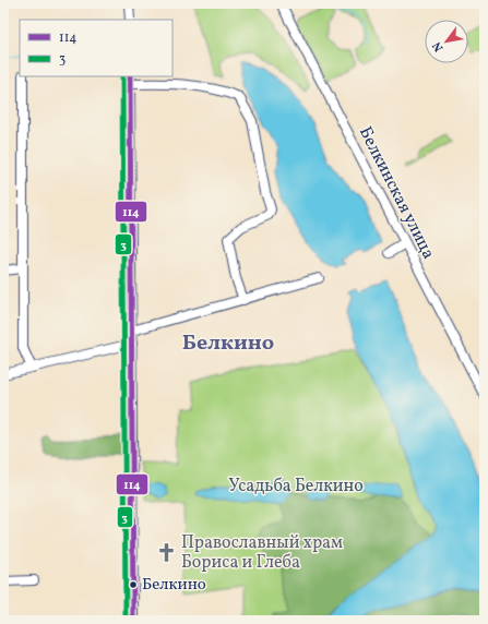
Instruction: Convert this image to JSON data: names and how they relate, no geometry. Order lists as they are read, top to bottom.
{
  "streets": {
    "street": ["Белкинская улица"]
  },
  "districts": ["Белкино"],
  "parks": ["Усадьба Белкино"],
  "places": {
    "church": ["Православный храм Бориса и Глеба"],
    "other": ["Белкино"]
  },
  "lines": ["transit line 114", "transit line 3"],
  "legend": ["114", "3"],
  "north": "bottom left"
}
